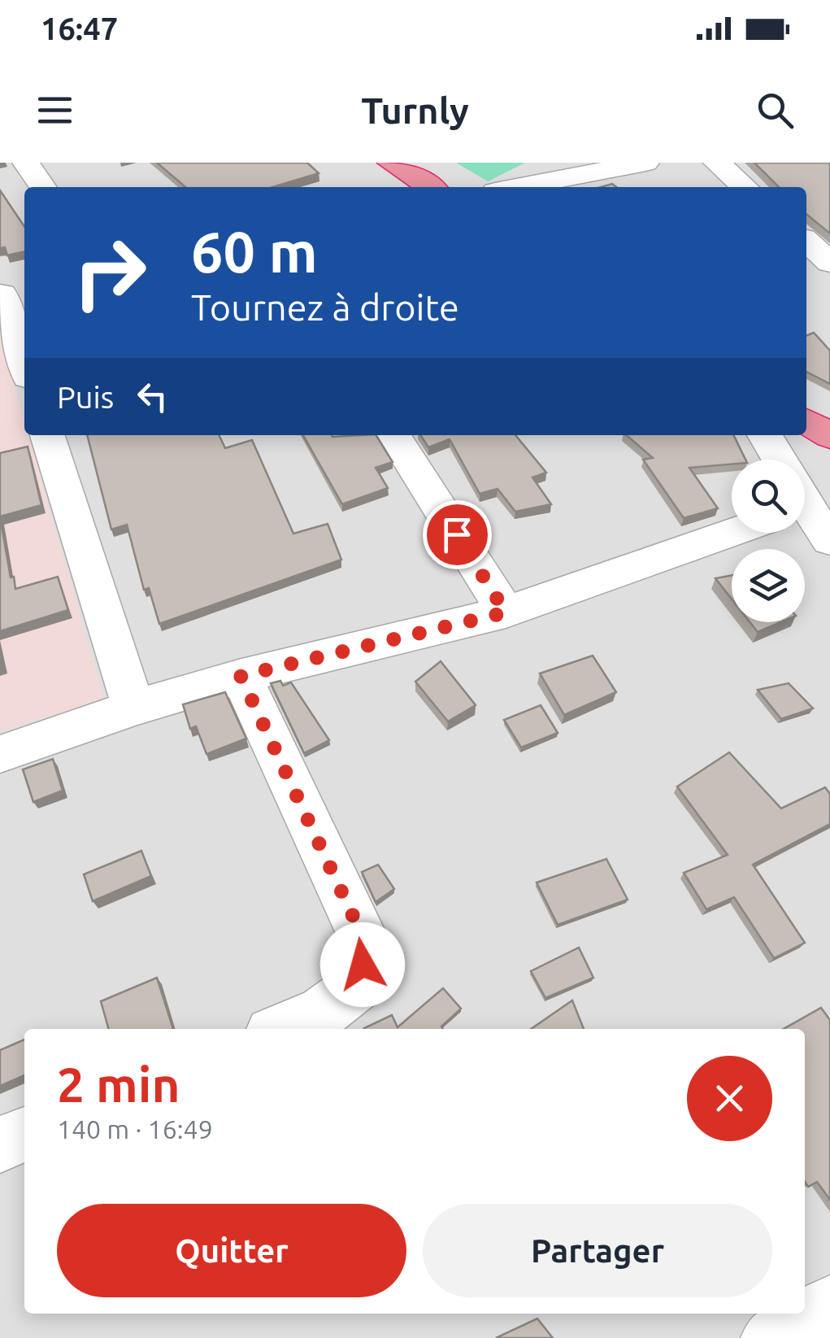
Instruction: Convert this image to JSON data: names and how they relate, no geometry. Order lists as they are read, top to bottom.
{
  "page": {
    "status": "16:47",
    "header": "Turnly",
    "turn": ["60 m", "Tournez à droite"],
    "then": "Puis",
    "heading": ["2 min", "140 m · 16:49"],
    "buttons": ["Quitter", "Partager"]
  }
}
